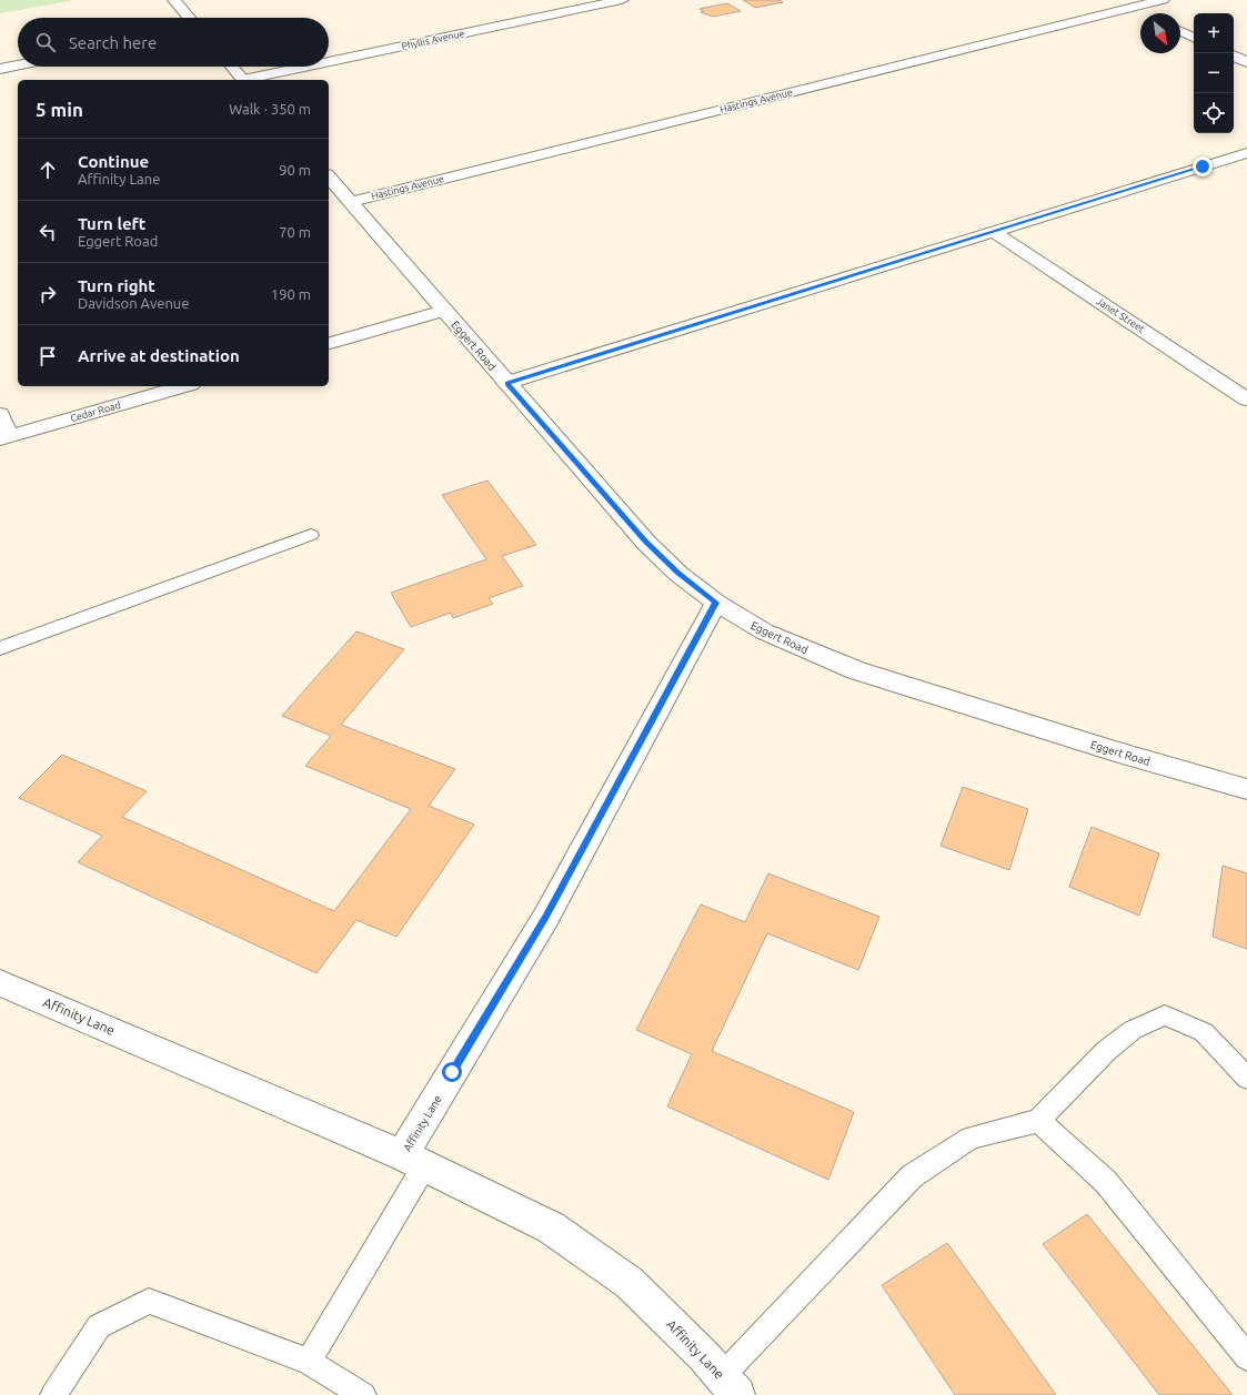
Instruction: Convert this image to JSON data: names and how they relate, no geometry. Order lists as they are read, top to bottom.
{
  "streets": {
    "street": [
      "Phyllis Avenue",
      "Hastings Avenue",
      "Janet Street",
      "Eggert Road",
      "Cedar Road",
      "Affinity Lane"
    ]
  },
  "crossings": [
    ["Hastings Avenue", "Eggert Road"],
    ["Eggert Road", "Affinity Lane"]
  ],
  "north": "bottom right",
  "page": {
    "map_buttons": ["+", "−"],
    "search": "Search here",
    "heading": ["5 min", "Walk · 350 m"],
    "list": [
      ["Continue", "Affinity Lane", "90 m"],
      ["Turn left", "Eggert Road", "70 m"],
      ["Turn right", "Davidson Avenue", "190 m"],
      "Arrive at destination"
    ]
  }
}
